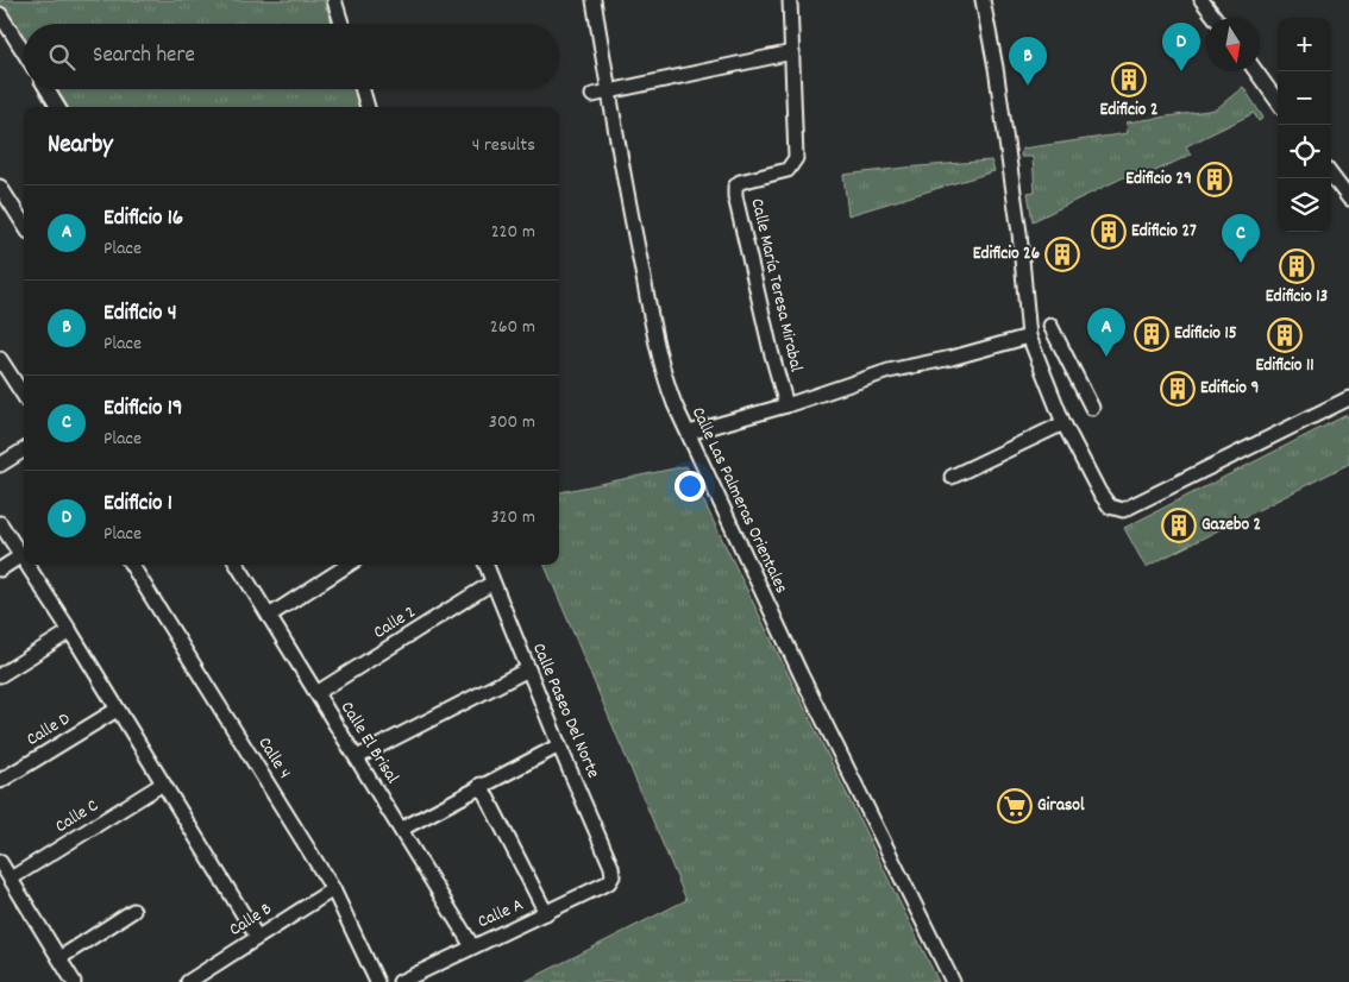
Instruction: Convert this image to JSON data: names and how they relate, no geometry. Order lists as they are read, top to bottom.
{
  "streets": {
    "street": [
      "Calle María Teresa Mirabal",
      "Calle Las Palmeras Orientales",
      "Calle 2",
      "Calle Paseo Del Norte",
      "Calle D",
      "Calle El Brisal",
      "Calle 4",
      "Calle C",
      "Calle A",
      "Calle B"
    ]
  },
  "crossings": [
    ["Calle 2", "Calle Paseo Del Norte"],
    ["Calle 2", "Calle El Brisal"],
    ["Calle Paseo Del Norte", "Calle A"],
    ["Calle El Brisal", "Calle A"],
    ["Calle 4", "Calle B"]
  ],
  "places": {
    "building": [
      "Edificio 2",
      "Edificio 29",
      "Edificio 27",
      "Edificio 26",
      "Edificio 13",
      "Edificio 15",
      "Edificio 11",
      "Edificio 9",
      "Gazebo 2"
    ],
    "supermarket": ["Girasol"]
  },
  "north": "bottom",
  "page": {
    "map_buttons": ["+", "−"],
    "pins": [
      "D",
      "B",
      "C",
      "A"
    ],
    "search": "Search here",
    "heading": ["Nearby", "4 results"],
    "list": [
      {
        "mark": "A",
        "name": "Edificio 16",
        "note": "Place",
        "value": "220 m"
      },
      {
        "mark": "B",
        "name": "Edificio 4",
        "note": "Place",
        "value": "260 m"
      },
      {
        "mark": "C",
        "name": "Edificio 19",
        "note": "Place",
        "value": "300 m"
      },
      {
        "mark": "D",
        "name": "Edificio 1",
        "note": "Place",
        "value": "320 m"
      }
    ]
  }
}
